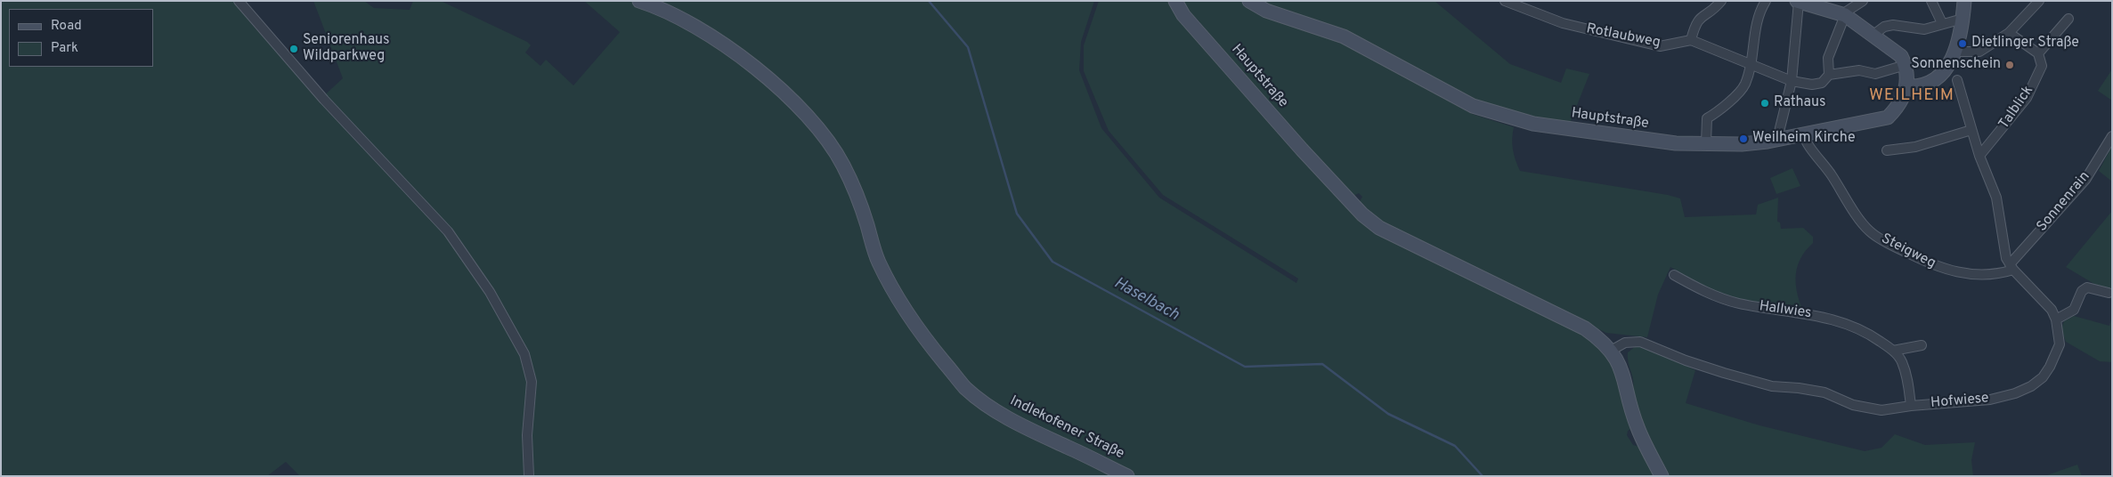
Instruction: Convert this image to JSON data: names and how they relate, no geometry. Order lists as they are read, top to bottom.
{
  "streets": {
    "street": [
      "Rotlaubweg",
      "Hauptstraße",
      "Talblick",
      "Sonnenrain",
      "Steigweg",
      "Hallwies",
      "Hofwiese",
      "Indlekofener Straße"
    ]
  },
  "crossings": [
    ["Hauptstraße", "Steigweg"],
    ["Hauptstraße", "Hofwiese"],
    ["Sonnenrain", "Steigweg"],
    ["Sonnenrain", "Hofwiese"],
    ["Steigweg", "Hofwiese"],
    ["Hallwies", "Hofwiese"]
  ],
  "districts": ["WEILHEIM"],
  "water": ["Haselbach"],
  "places": [
    "Dietlinger Straße",
    "Seniorenhaus Wildparkweg",
    "Sonnenschein",
    "Rathaus",
    "Weilheim Kirche"
  ],
  "legend": ["Road", "Park"]
}
